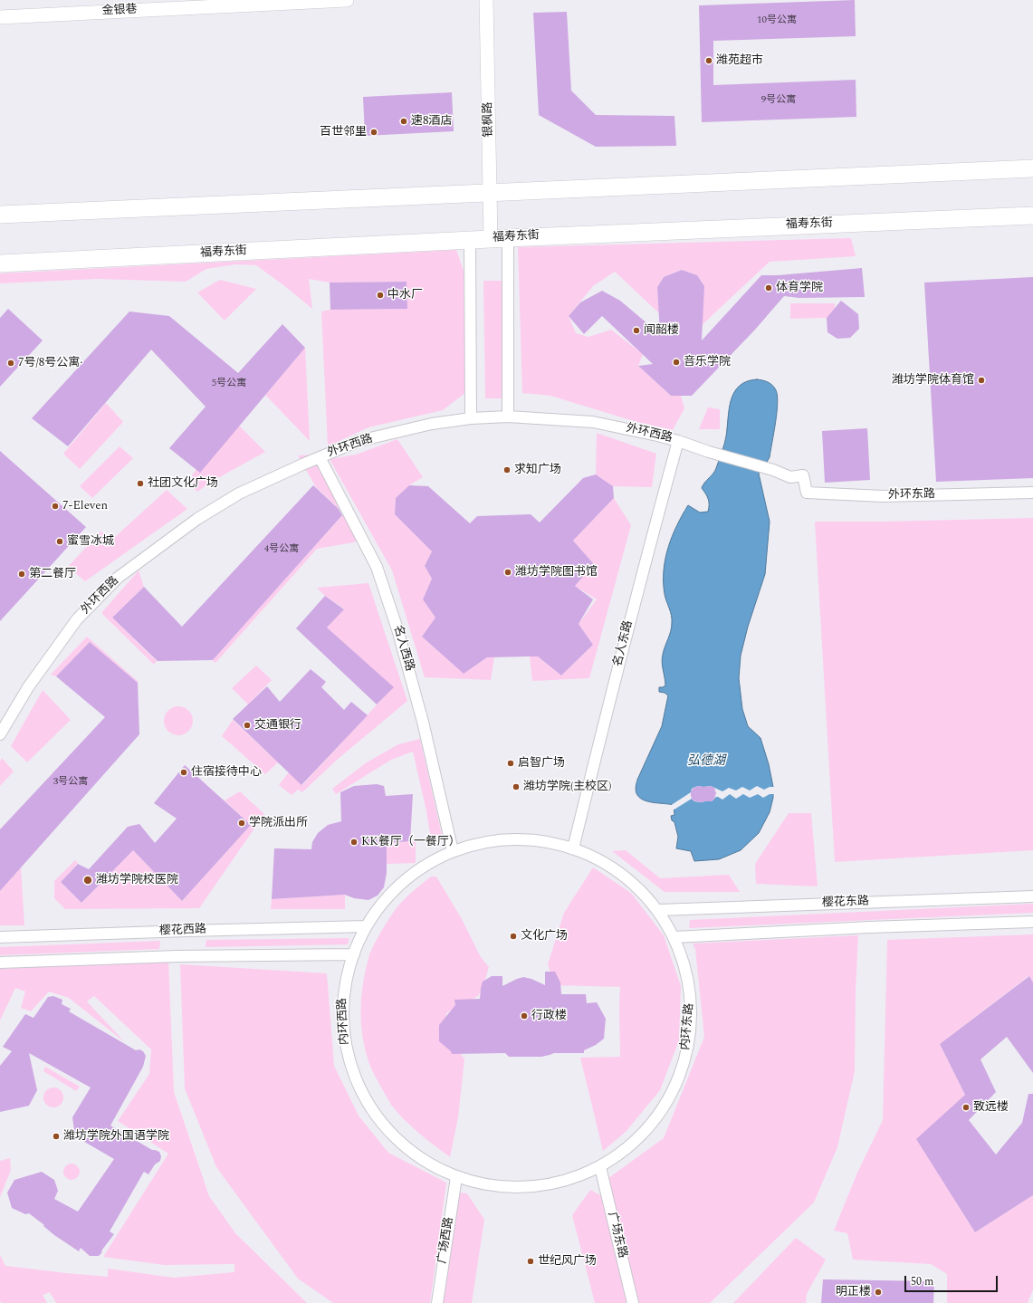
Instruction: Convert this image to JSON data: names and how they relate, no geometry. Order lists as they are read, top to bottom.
{
  "streets": {
    "main road": ["福寿东街"],
    "street": [
      "金银巷",
      "银枫路",
      "外环西路",
      "外环东路",
      "名人东路",
      "名人西路",
      "樱花东路",
      "樱花西路",
      "内环西路",
      "内环东路",
      "广场东路",
      "广场西路"
    ]
  },
  "crossings": [
    ["银枫路", "福寿东街"],
    ["外环西路", "外环东路"],
    ["外环西路", "名人东路"],
    ["外环西路", "名人西路"],
    ["名人东路", "内环东路"],
    ["名人西路", "内环西路"],
    ["樱花东路", "内环东路"],
    ["樱花西路", "内环西路"],
    ["内环西路", "内环东路"],
    ["内环西路", "广场西路"],
    ["内环东路", "广场东路"]
  ],
  "water": ["弘德湖"],
  "places": [
    "潍苑超市",
    "速8酒店",
    "百世邻里",
    "体育学院",
    "中水厂",
    "闻韶楼",
    "音乐学院",
    "7号/8号公寓·",
    "潍坊学院体育馆",
    "求知广场",
    "社团文化广场",
    "7-Eleven",
    "蜜雪冰城",
    "潍坊学院图书馆",
    "第二餐厅",
    "交通银行",
    "启智广场",
    "住宿接待中心",
    "潍坊学院(主校区)",
    "学院派出所",
    "KK餐厅（一餐厅）",
    "潍坊学院校医院",
    "文化广场",
    "行政楼",
    "致远楼",
    "潍坊学院外国语学院",
    "世纪风广场",
    "明正楼"
  ],
  "house_numbers": [
    "10号公寓",
    "9号公寓",
    "5号公寓",
    "4号公寓",
    "3号公寓"
  ],
  "scale_bar": "50 m"
}
